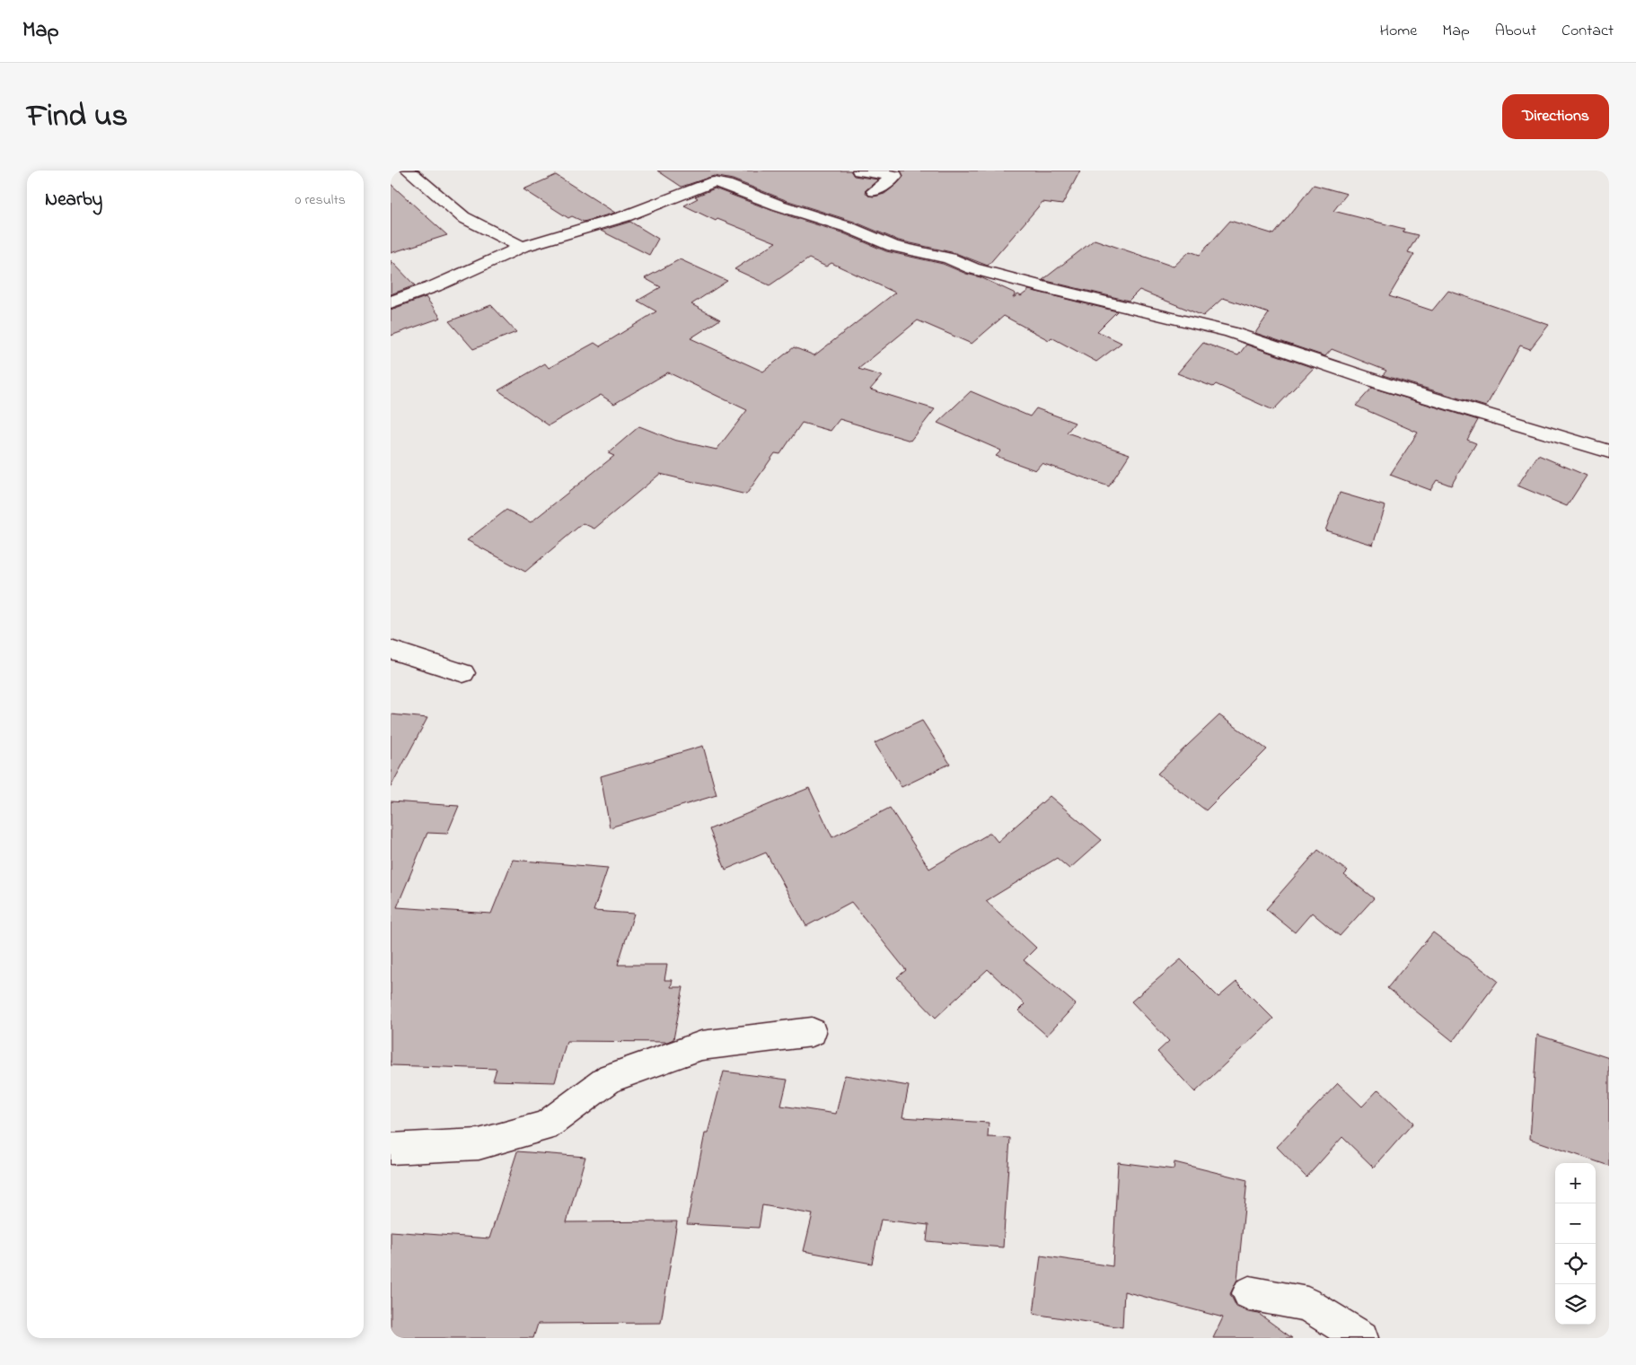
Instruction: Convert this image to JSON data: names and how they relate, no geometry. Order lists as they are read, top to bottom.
{
  "page": {
    "header": "Map",
    "nav": [
      "Home",
      "Map",
      "About",
      "Contact"
    ],
    "title": "Find us",
    "buttons": "Directions",
    "heading": ["Nearby", "0 results"],
    "map_buttons": ["+", "−"]
  }
}
